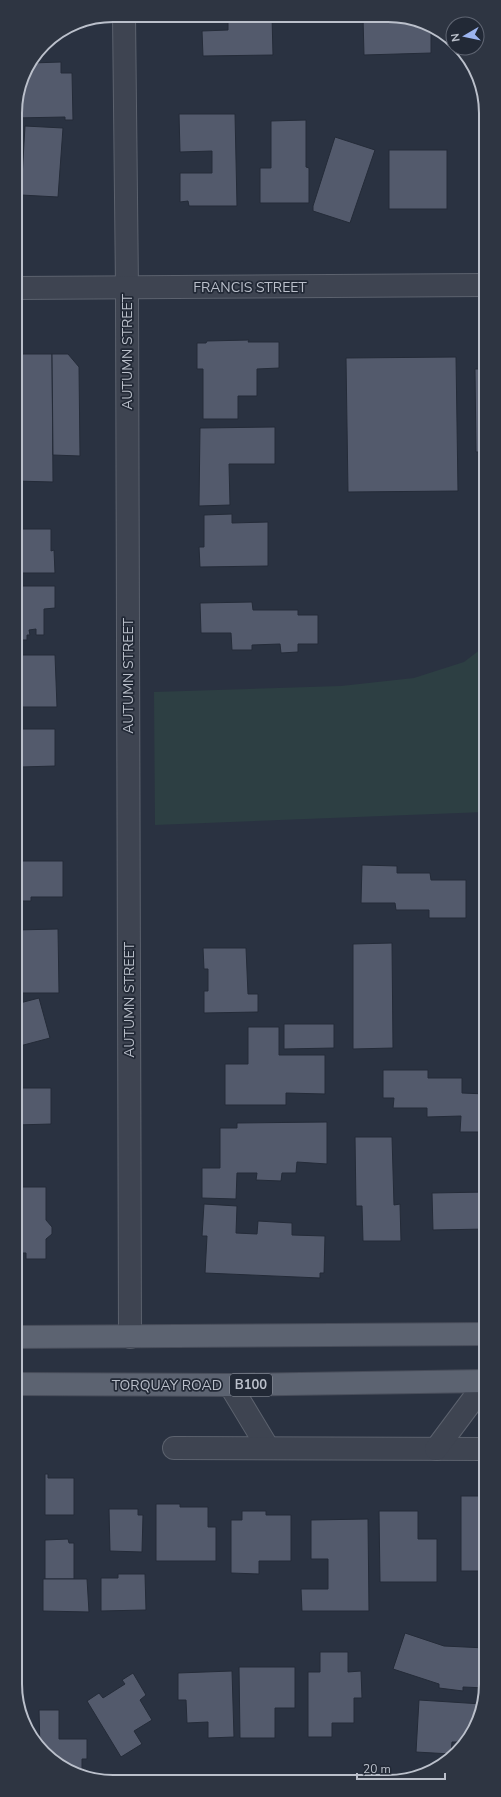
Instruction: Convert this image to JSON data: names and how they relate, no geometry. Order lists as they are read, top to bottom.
{
  "streets": {
    "main road": ["TORQUAY ROAD", "B100"],
    "street": ["FRANCIS STREET", "AUTUMN STREET"]
  },
  "crossings": [
    ["FRANCIS STREET", "AUTUMN STREET"]
  ],
  "scale_bar": "20 m",
  "north": "left"
}
